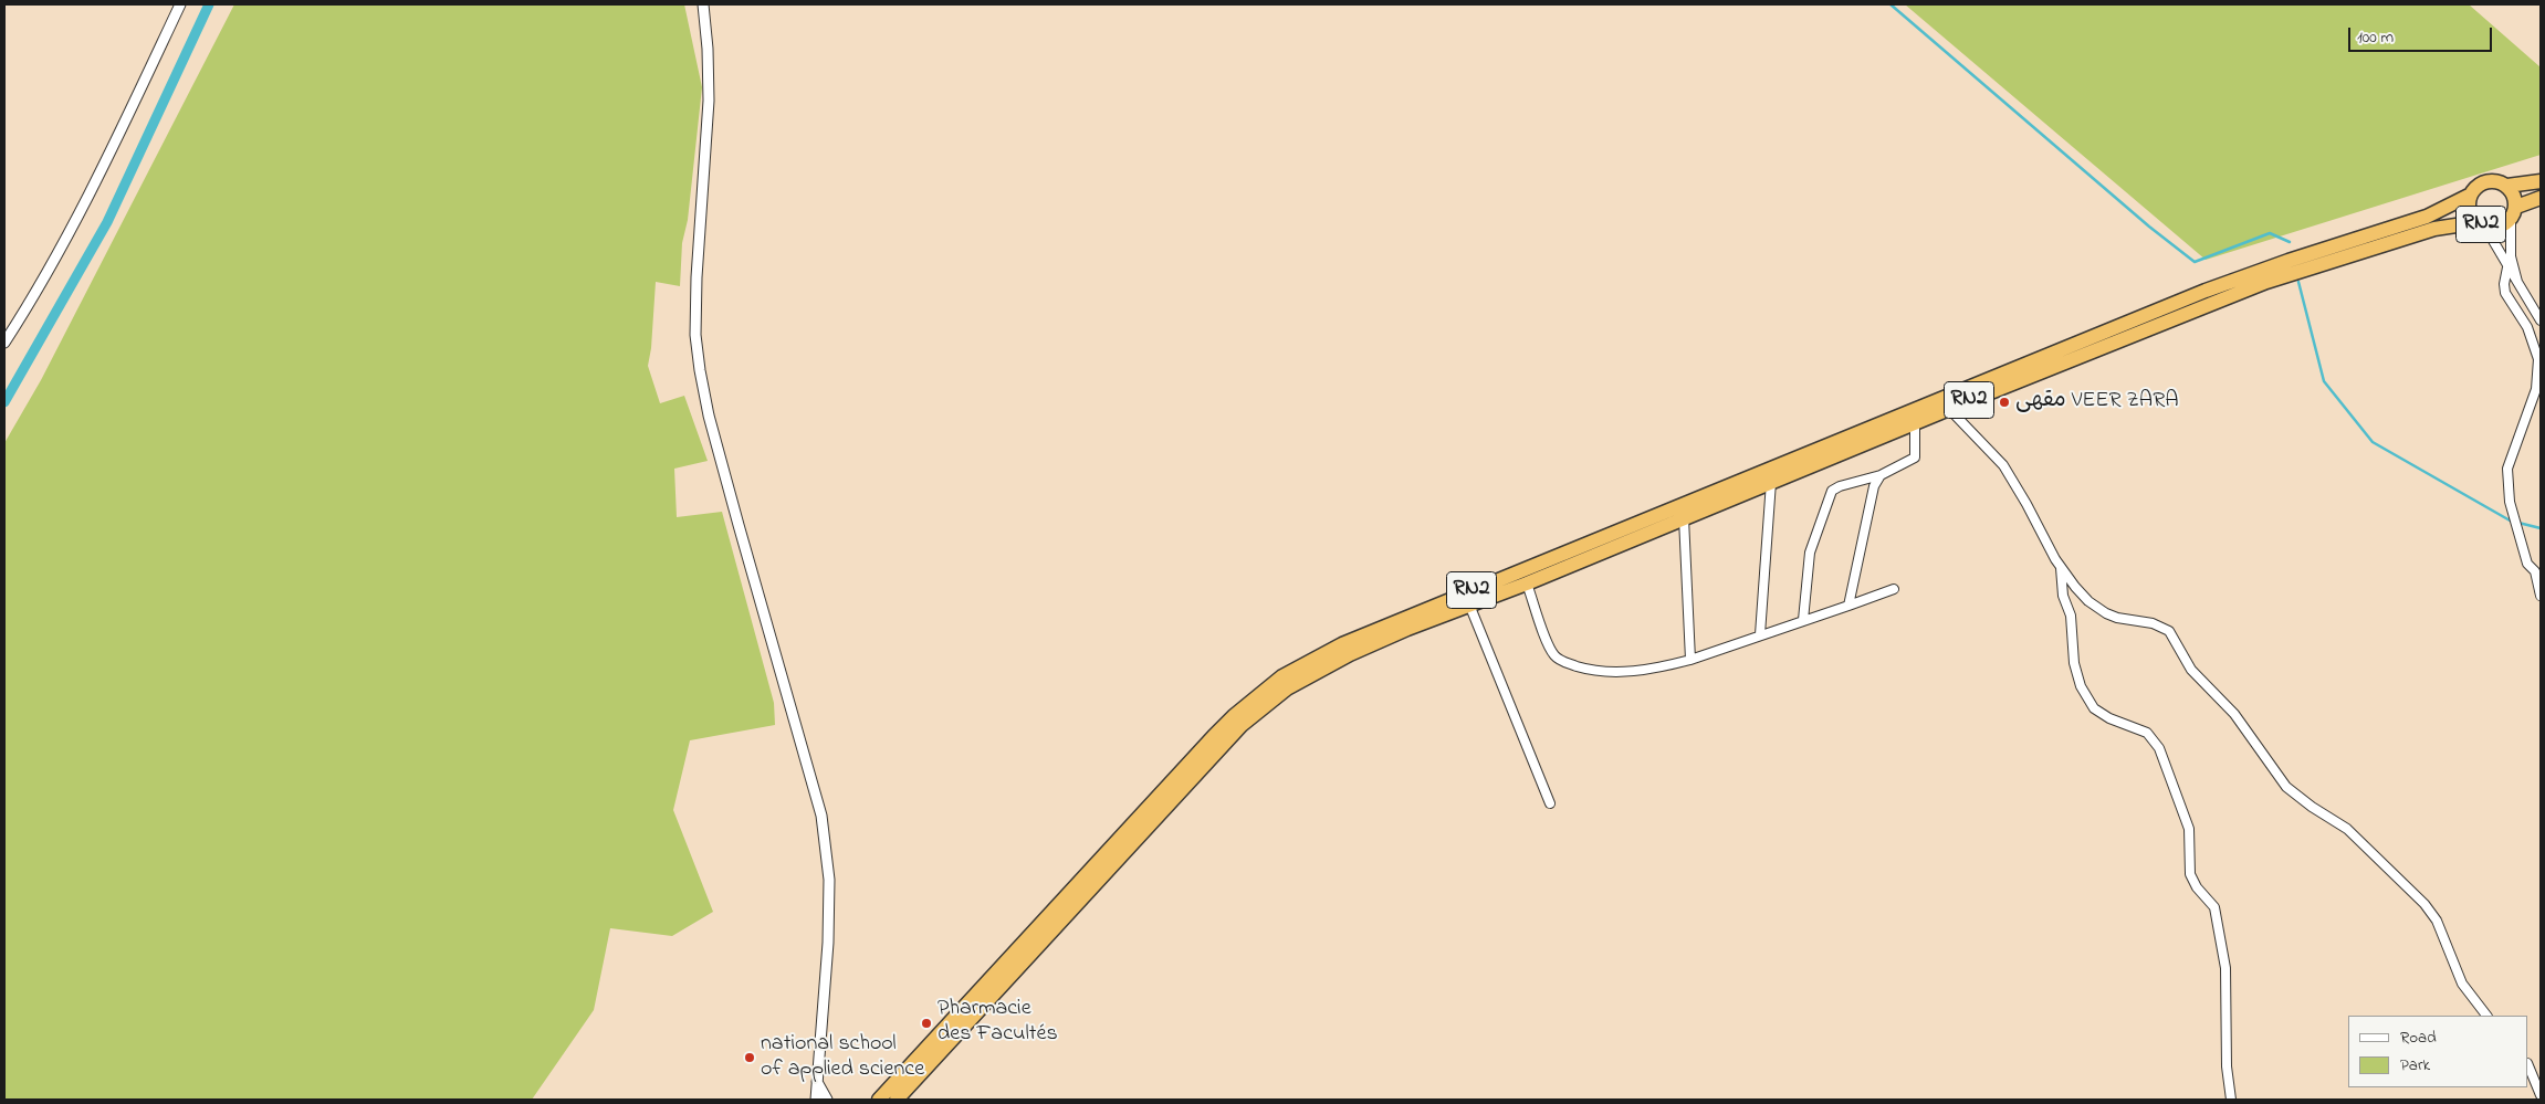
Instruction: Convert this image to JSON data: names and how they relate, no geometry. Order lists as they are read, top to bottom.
{
  "streets": {
    "highway": ["RN2"]
  },
  "places": ["مقهى VEER ZARA", "Pharmacie des Facultés", "national school of applied science"],
  "legend": ["Road", "Park"],
  "scale_bar": "100 m"
}
